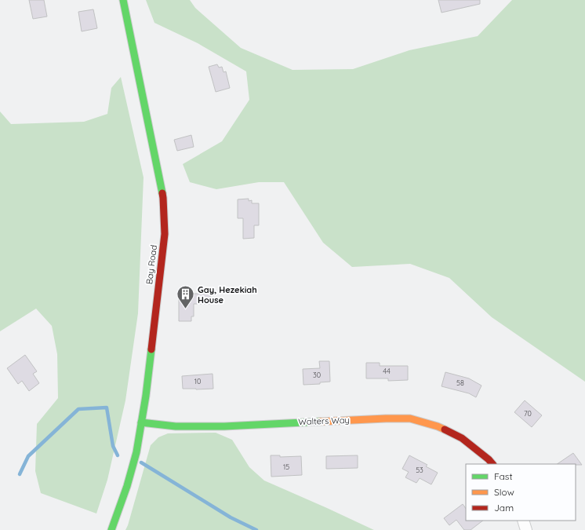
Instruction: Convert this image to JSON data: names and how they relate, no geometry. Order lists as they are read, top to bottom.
{
  "streets": {
    "main road": ["Bay Road", "Walters Way"]
  },
  "crossings": [
    ["Bay Road", "Walters Way"]
  ],
  "places": {
    "building": ["Gay, Hezekiah House"]
  },
  "house_numbers": [
    "44",
    "30",
    "10",
    "58",
    "70",
    "15",
    "53"
  ],
  "legend": ["Fast", "Slow", "Jam"]
}
